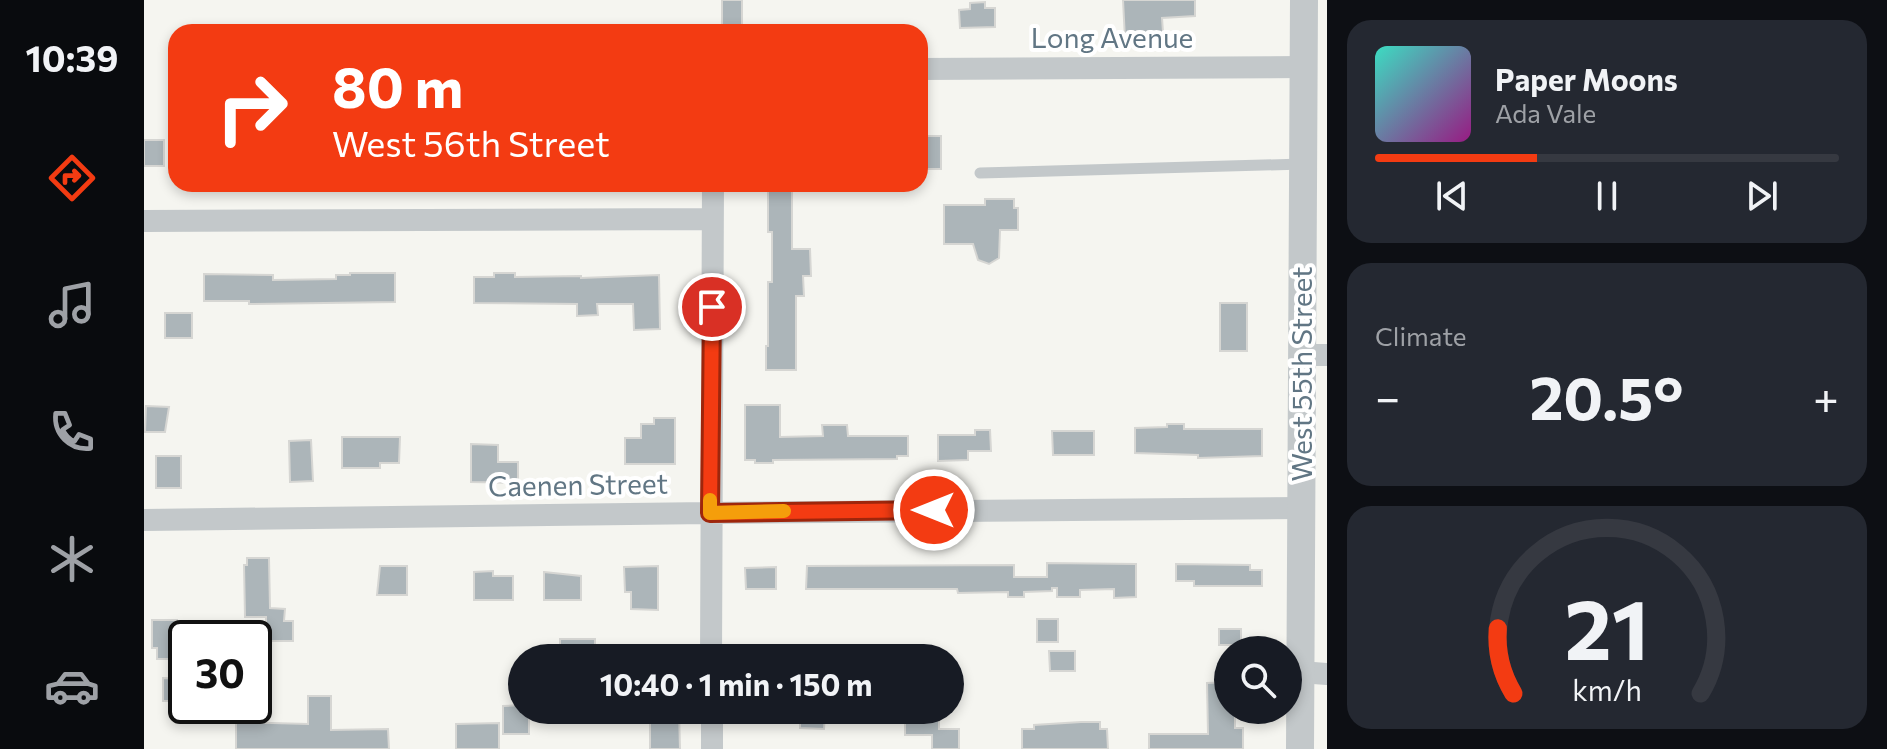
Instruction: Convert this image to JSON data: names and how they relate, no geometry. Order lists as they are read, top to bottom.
{
  "streets": {
    "street": ["Long Avenue", "West 55th Street", "Caenen Street"]
  },
  "crossings": [
    ["Long Avenue", "West 55th Street"],
    ["West 55th Street", "Caenen Street"]
  ],
  "page": {
    "tabs": "10:39",
    "turn": ["80 m", "West 56th Street"],
    "song": ["Paper Moons", "Ada Vale"],
    "tile": "Climate",
    "heat": ["−", "20.5°", "+"],
    "limit": "30",
    "trip": "10:40 · 1 min · 150 m",
    "gauge": ["21", "km/h"]
  }
}
